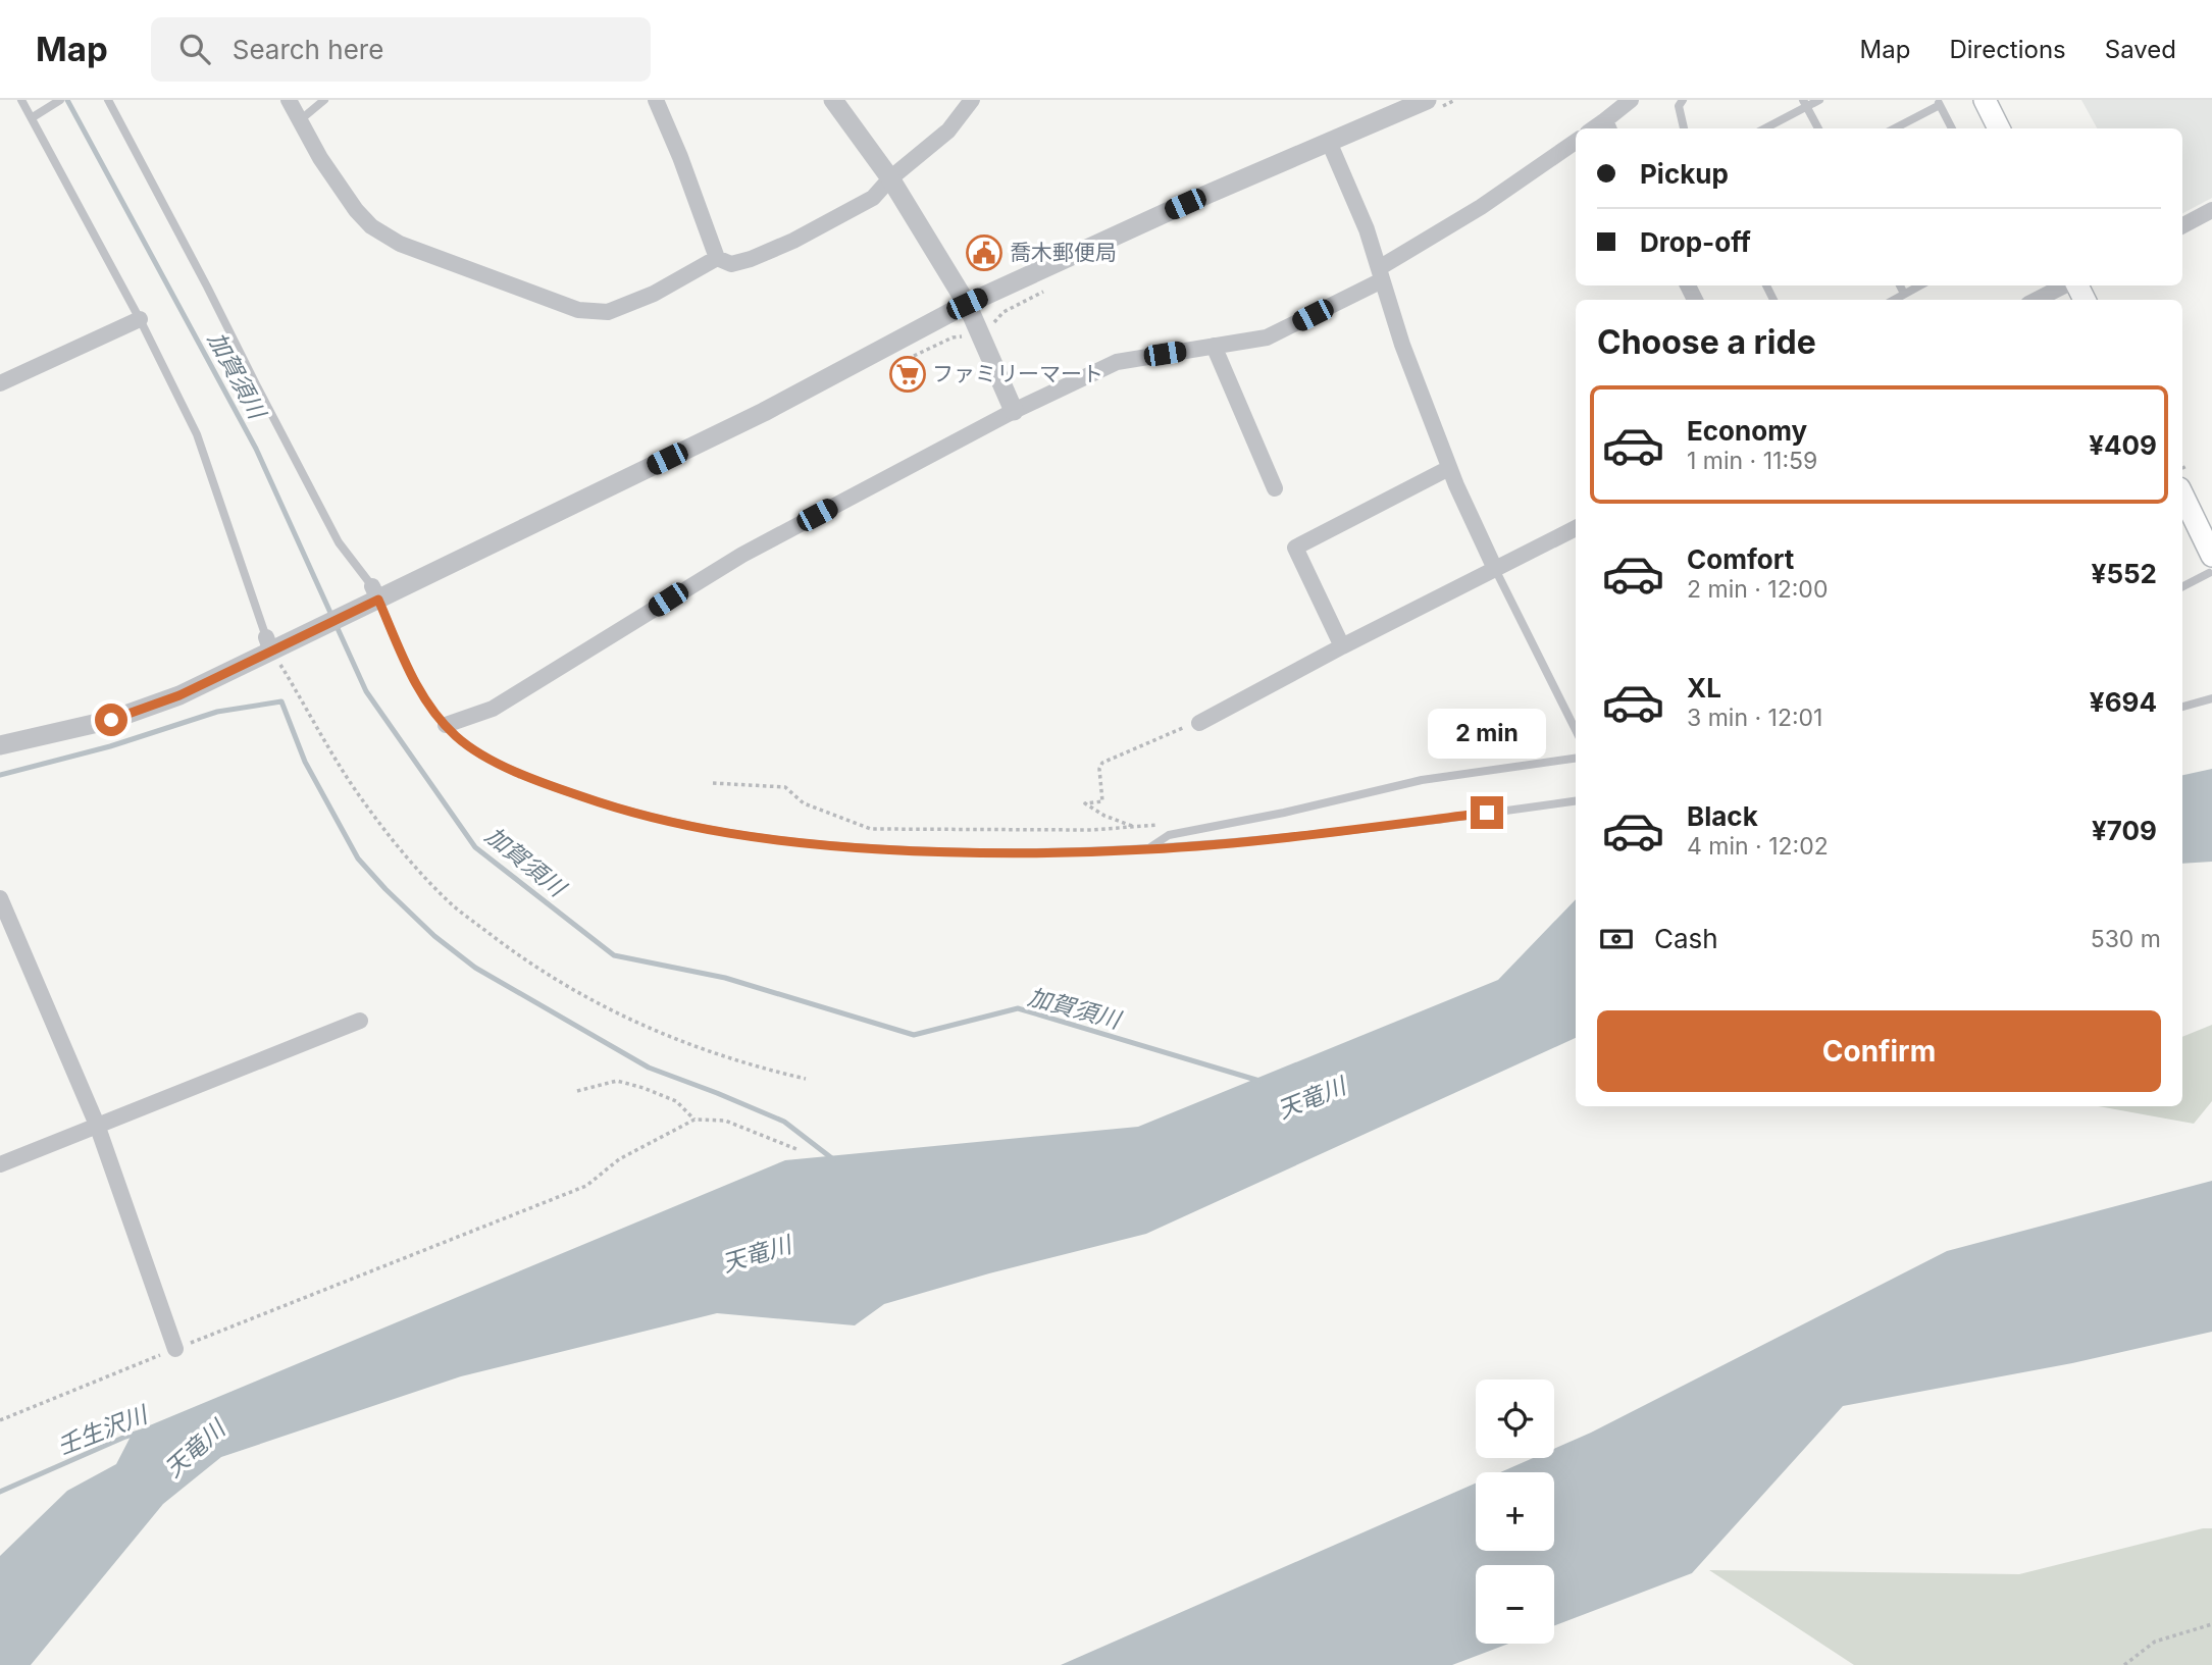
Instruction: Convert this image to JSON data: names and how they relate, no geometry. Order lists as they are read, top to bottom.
{
  "water": ["加賀須川", "天竜川", "壬生沢川"],
  "places": {
    "public building": ["喬木郵便局"],
    "supermarket": ["ファミリーマート"]
  },
  "page": {
    "header": "Map",
    "search": "Search here",
    "nav": ["Map", "Directions", "Saved"],
    "banner": ["Pickup", "Drop-off"],
    "heading": "Choose a ride",
    "list": [
      {
        "name": "Economy",
        "note": "1 min · 11:59",
        "value": "¥409"
      },
      {
        "name": "Comfort",
        "note": "2 min · 12:00",
        "value": "¥552"
      },
      {
        "name": "XL",
        "note": "3 min · 12:01",
        "value": "¥694"
      },
      {
        "name": "Black",
        "note": "4 min · 12:02",
        "value": "¥709"
      }
    ],
    "bubble": "2 min",
    "pay": ["Cash", "530 m"],
    "buttons": "Confirm",
    "map_buttons": ["+", "−"]
  }
}
